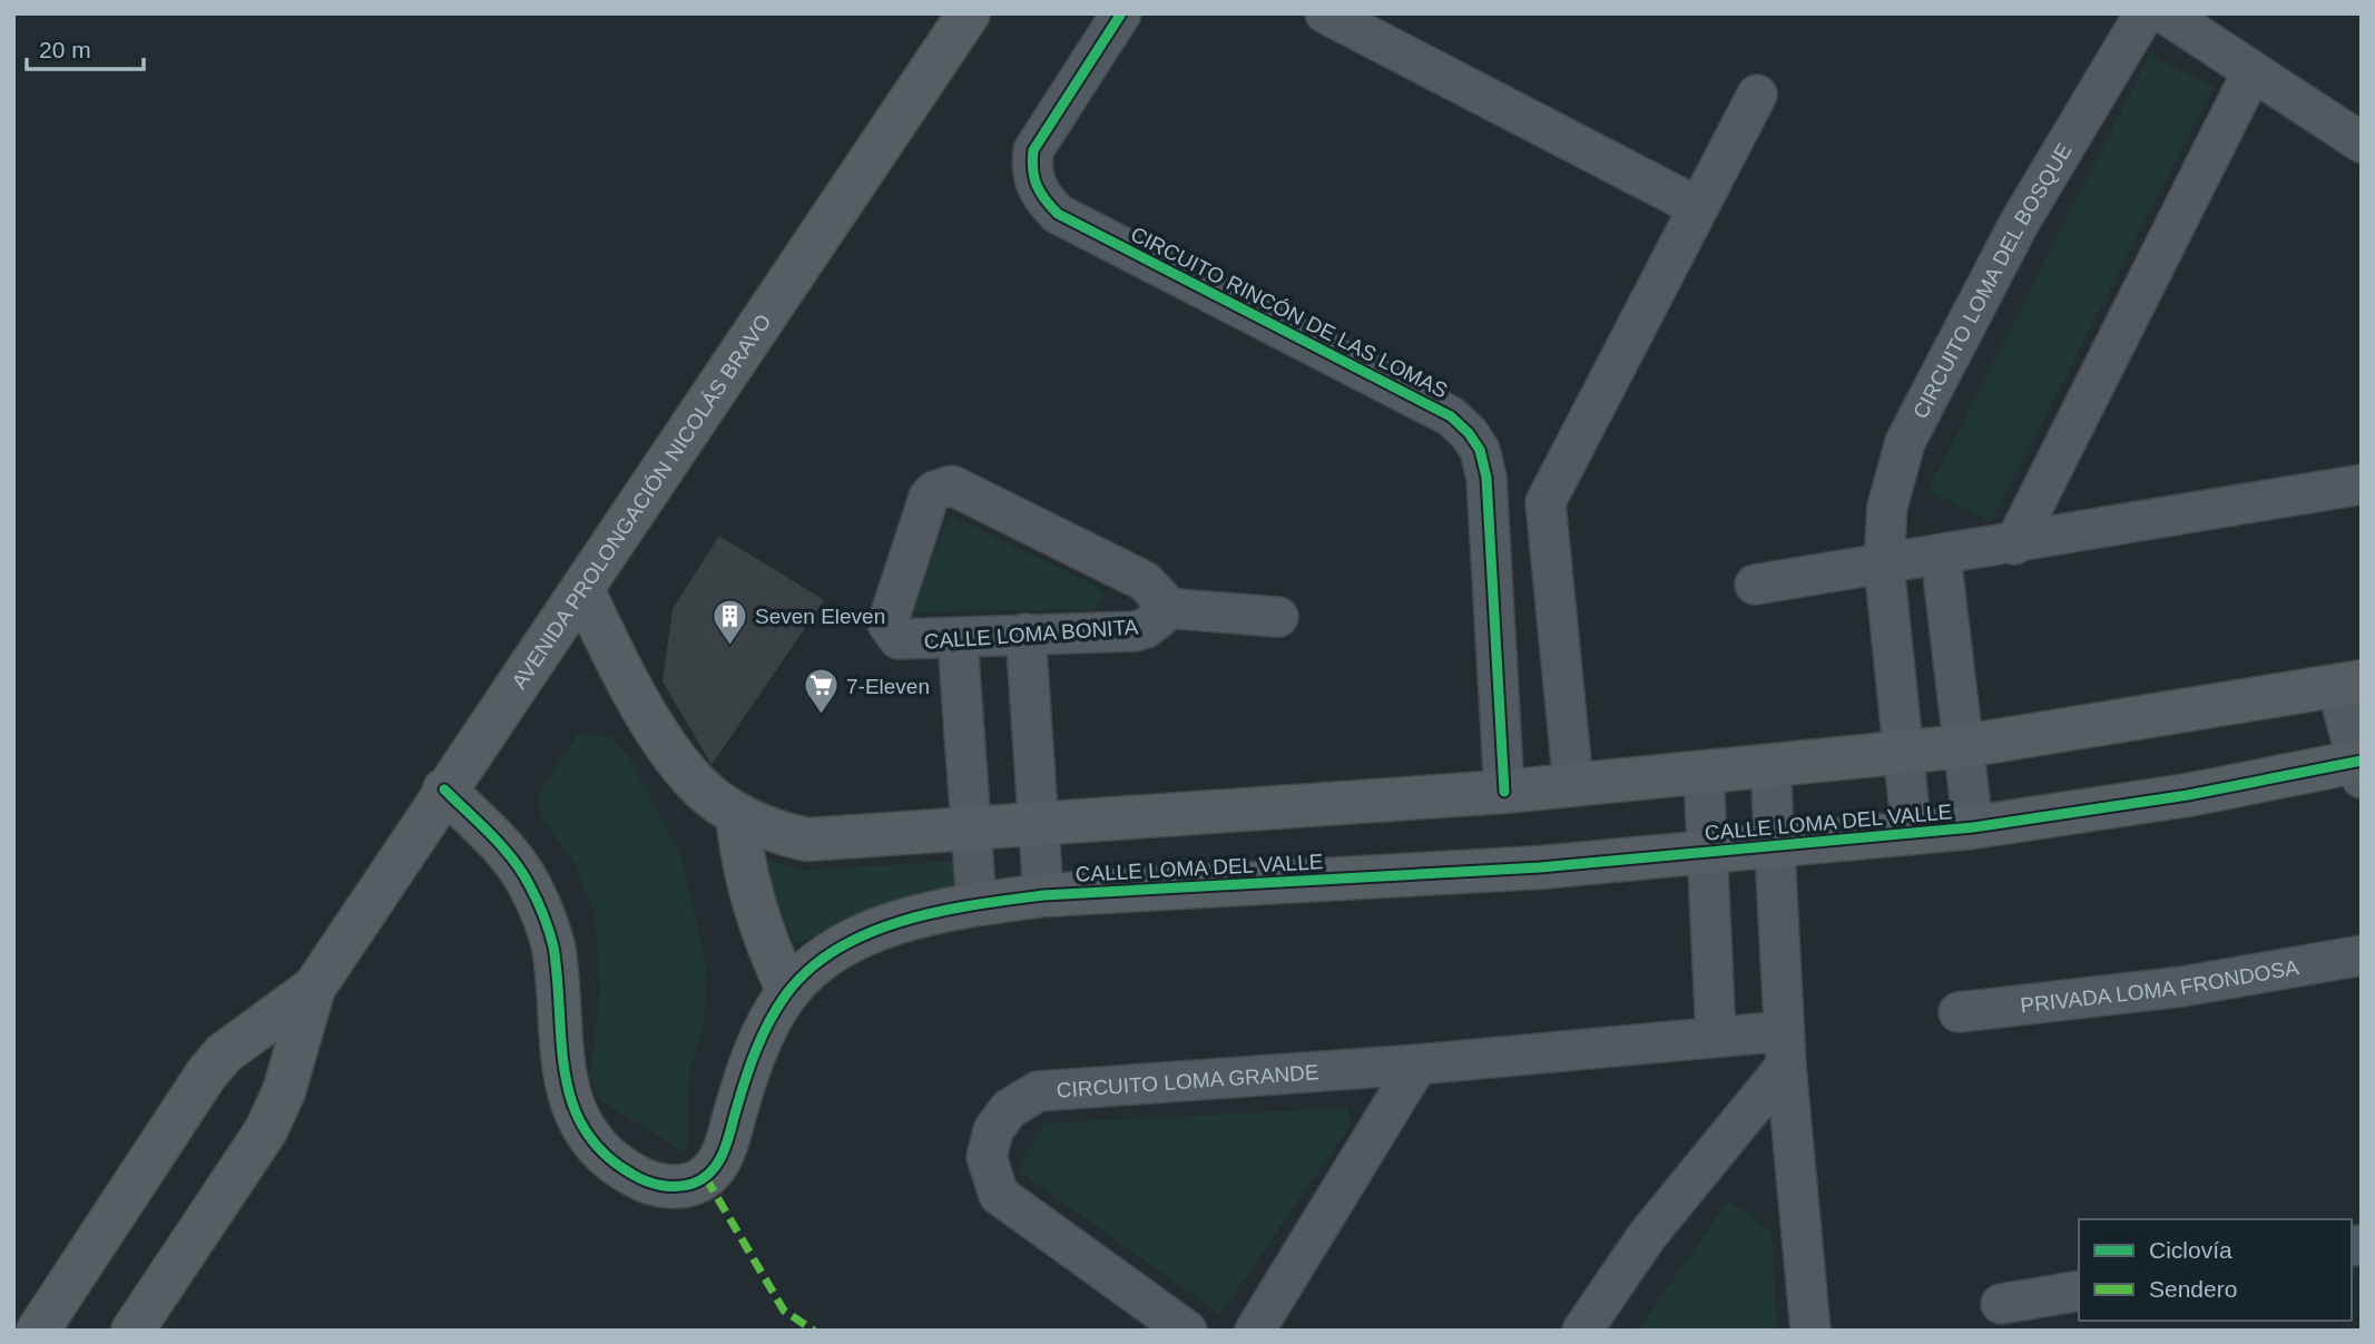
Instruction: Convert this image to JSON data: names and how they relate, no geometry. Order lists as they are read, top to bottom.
{
  "streets": {
    "street": [
      "CIRCUITO LOMA DEL BOSQUE",
      "CIRCUITO RINCÓN DE LAS LOMAS",
      "AVENIDA PROLONGACIÓN NICOLÁS BRAVO",
      "CALLE LOMA BONITA",
      "CALLE LOMA DEL VALLE",
      "PRIVADA LOMA FRONDOSA",
      "CIRCUITO LOMA GRANDE"
    ]
  },
  "crossings": [
    ["CIRCUITO LOMA DEL BOSQUE", "CALLE LOMA DEL VALLE"],
    ["AVENIDA PROLONGACIÓN NICOLÁS BRAVO", "CALLE LOMA DEL VALLE"]
  ],
  "places": {
    "building": ["Seven Eleven"],
    "supermarket": ["7-Eleven"]
  },
  "legend": ["Ciclovía", "Sendero"],
  "scale_bar": "20 m"
}
